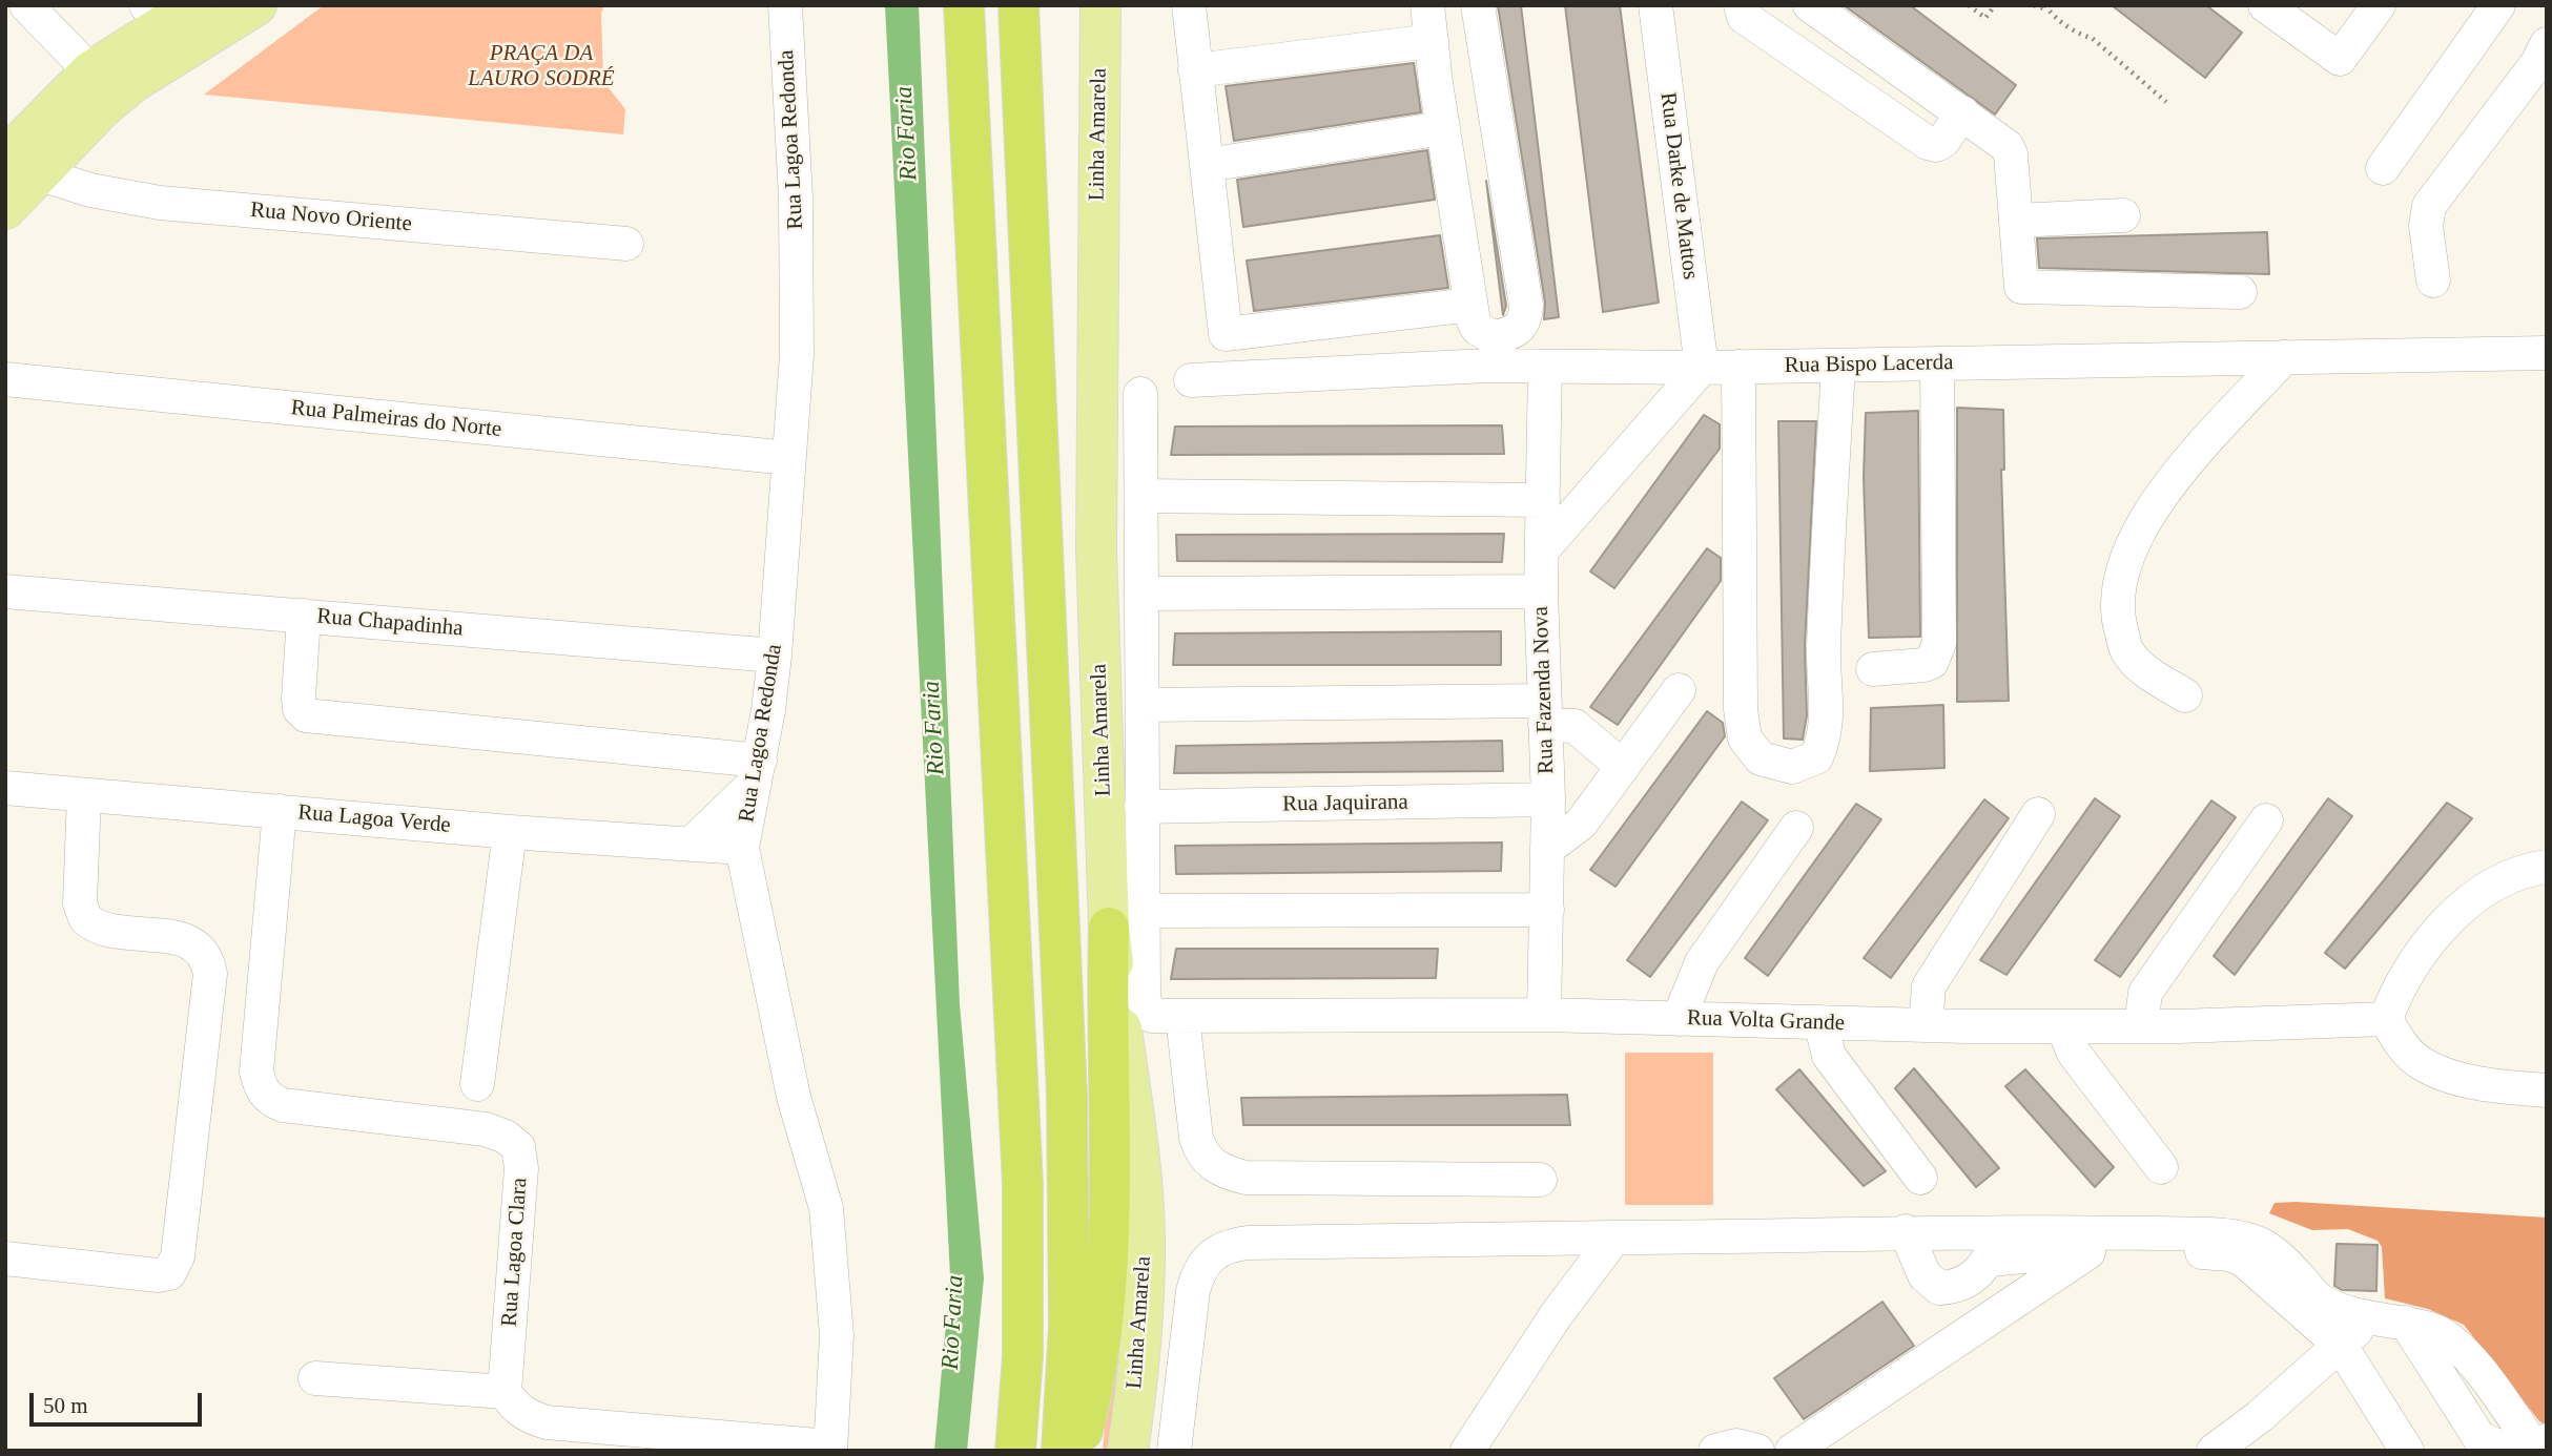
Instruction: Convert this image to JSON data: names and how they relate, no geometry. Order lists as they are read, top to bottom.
{
  "streets": {
    "main road": ["Linha Amarela"],
    "street": [
      "Rua Lagoa Redonda",
      "Rua Darke de Mattos",
      "Rua Novo Oriente",
      "Rua Bispo Lacerda",
      "Rua Palmeiras do Norte",
      "Rua Chapadinha",
      "Rua Fazenda Nova",
      "Rua Jaquirana",
      "Rua Lagoa Verde",
      "Rua Volta Grande",
      "Rua Lagoa Clara"
    ]
  },
  "crossings": [
    ["Linha Amarela", "Rua Volta Grande"],
    ["Rua Lagoa Redonda", "Rua Palmeiras do Norte"],
    ["Rua Lagoa Redonda", "Rua Chapadinha"],
    ["Rua Lagoa Redonda", "Rua Lagoa Verde"],
    ["Rua Darke de Mattos", "Rua Bispo Lacerda"],
    ["Rua Bispo Lacerda", "Rua Fazenda Nova"],
    ["Rua Fazenda Nova", "Rua Jaquirana"],
    ["Rua Fazenda Nova", "Rua Volta Grande"],
    ["Rua Lagoa Verde", "Rua Lagoa Clara"]
  ],
  "water": ["Rio Faria"],
  "parks": ["PRAÇA DA LAURO SODRÉ"],
  "scale_bar": "50 m"
}
